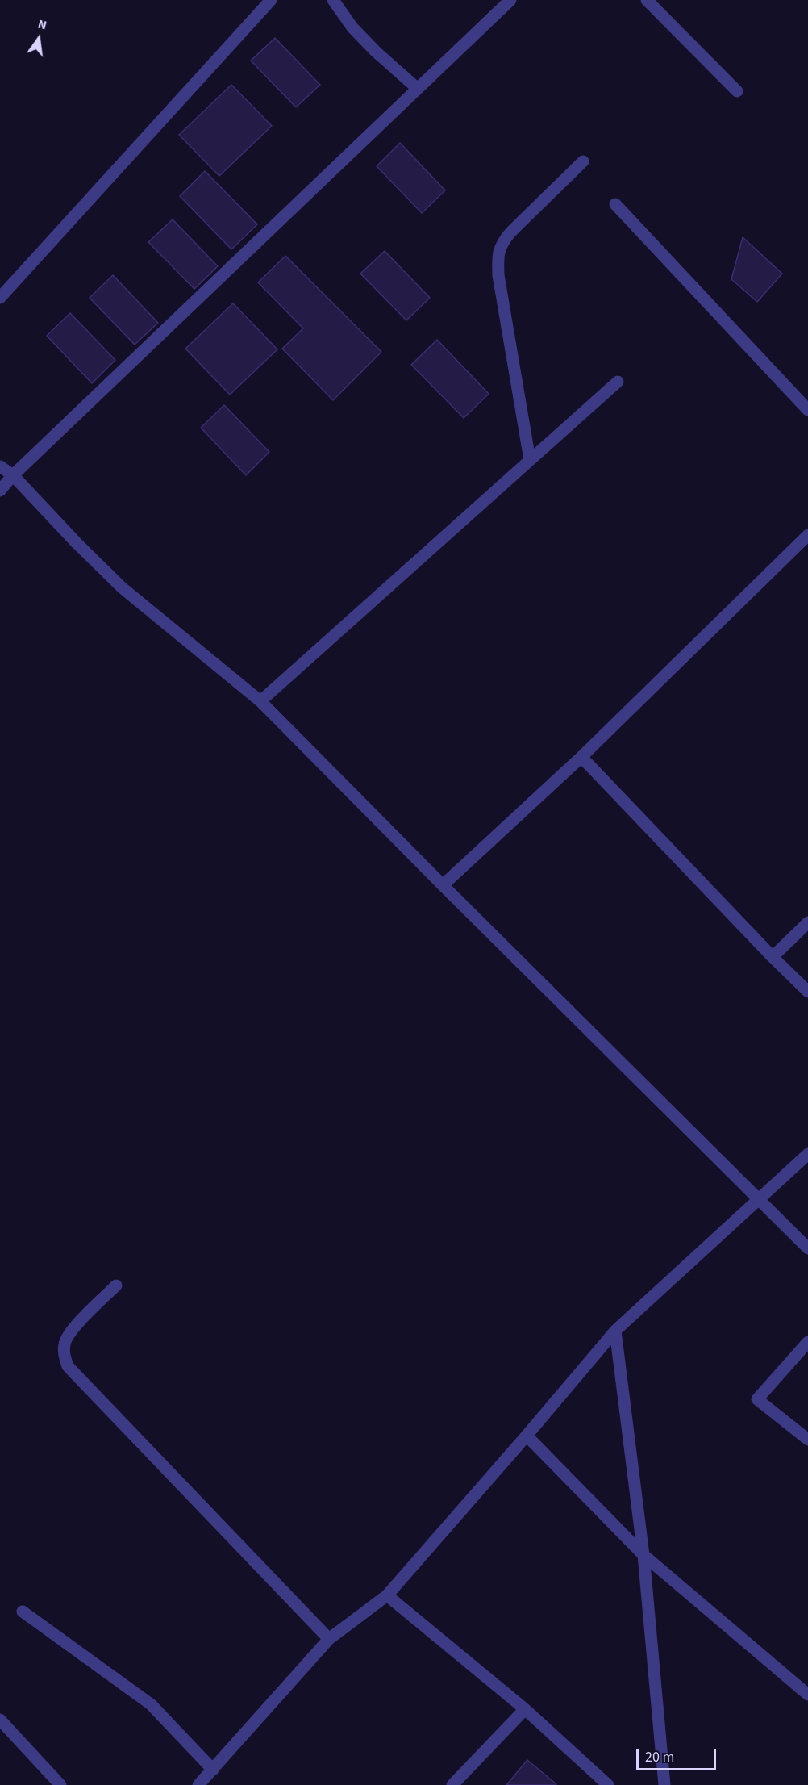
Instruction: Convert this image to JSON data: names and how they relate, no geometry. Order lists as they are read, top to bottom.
{
  "scale_bar": "20 m",
  "north": "top"
}
